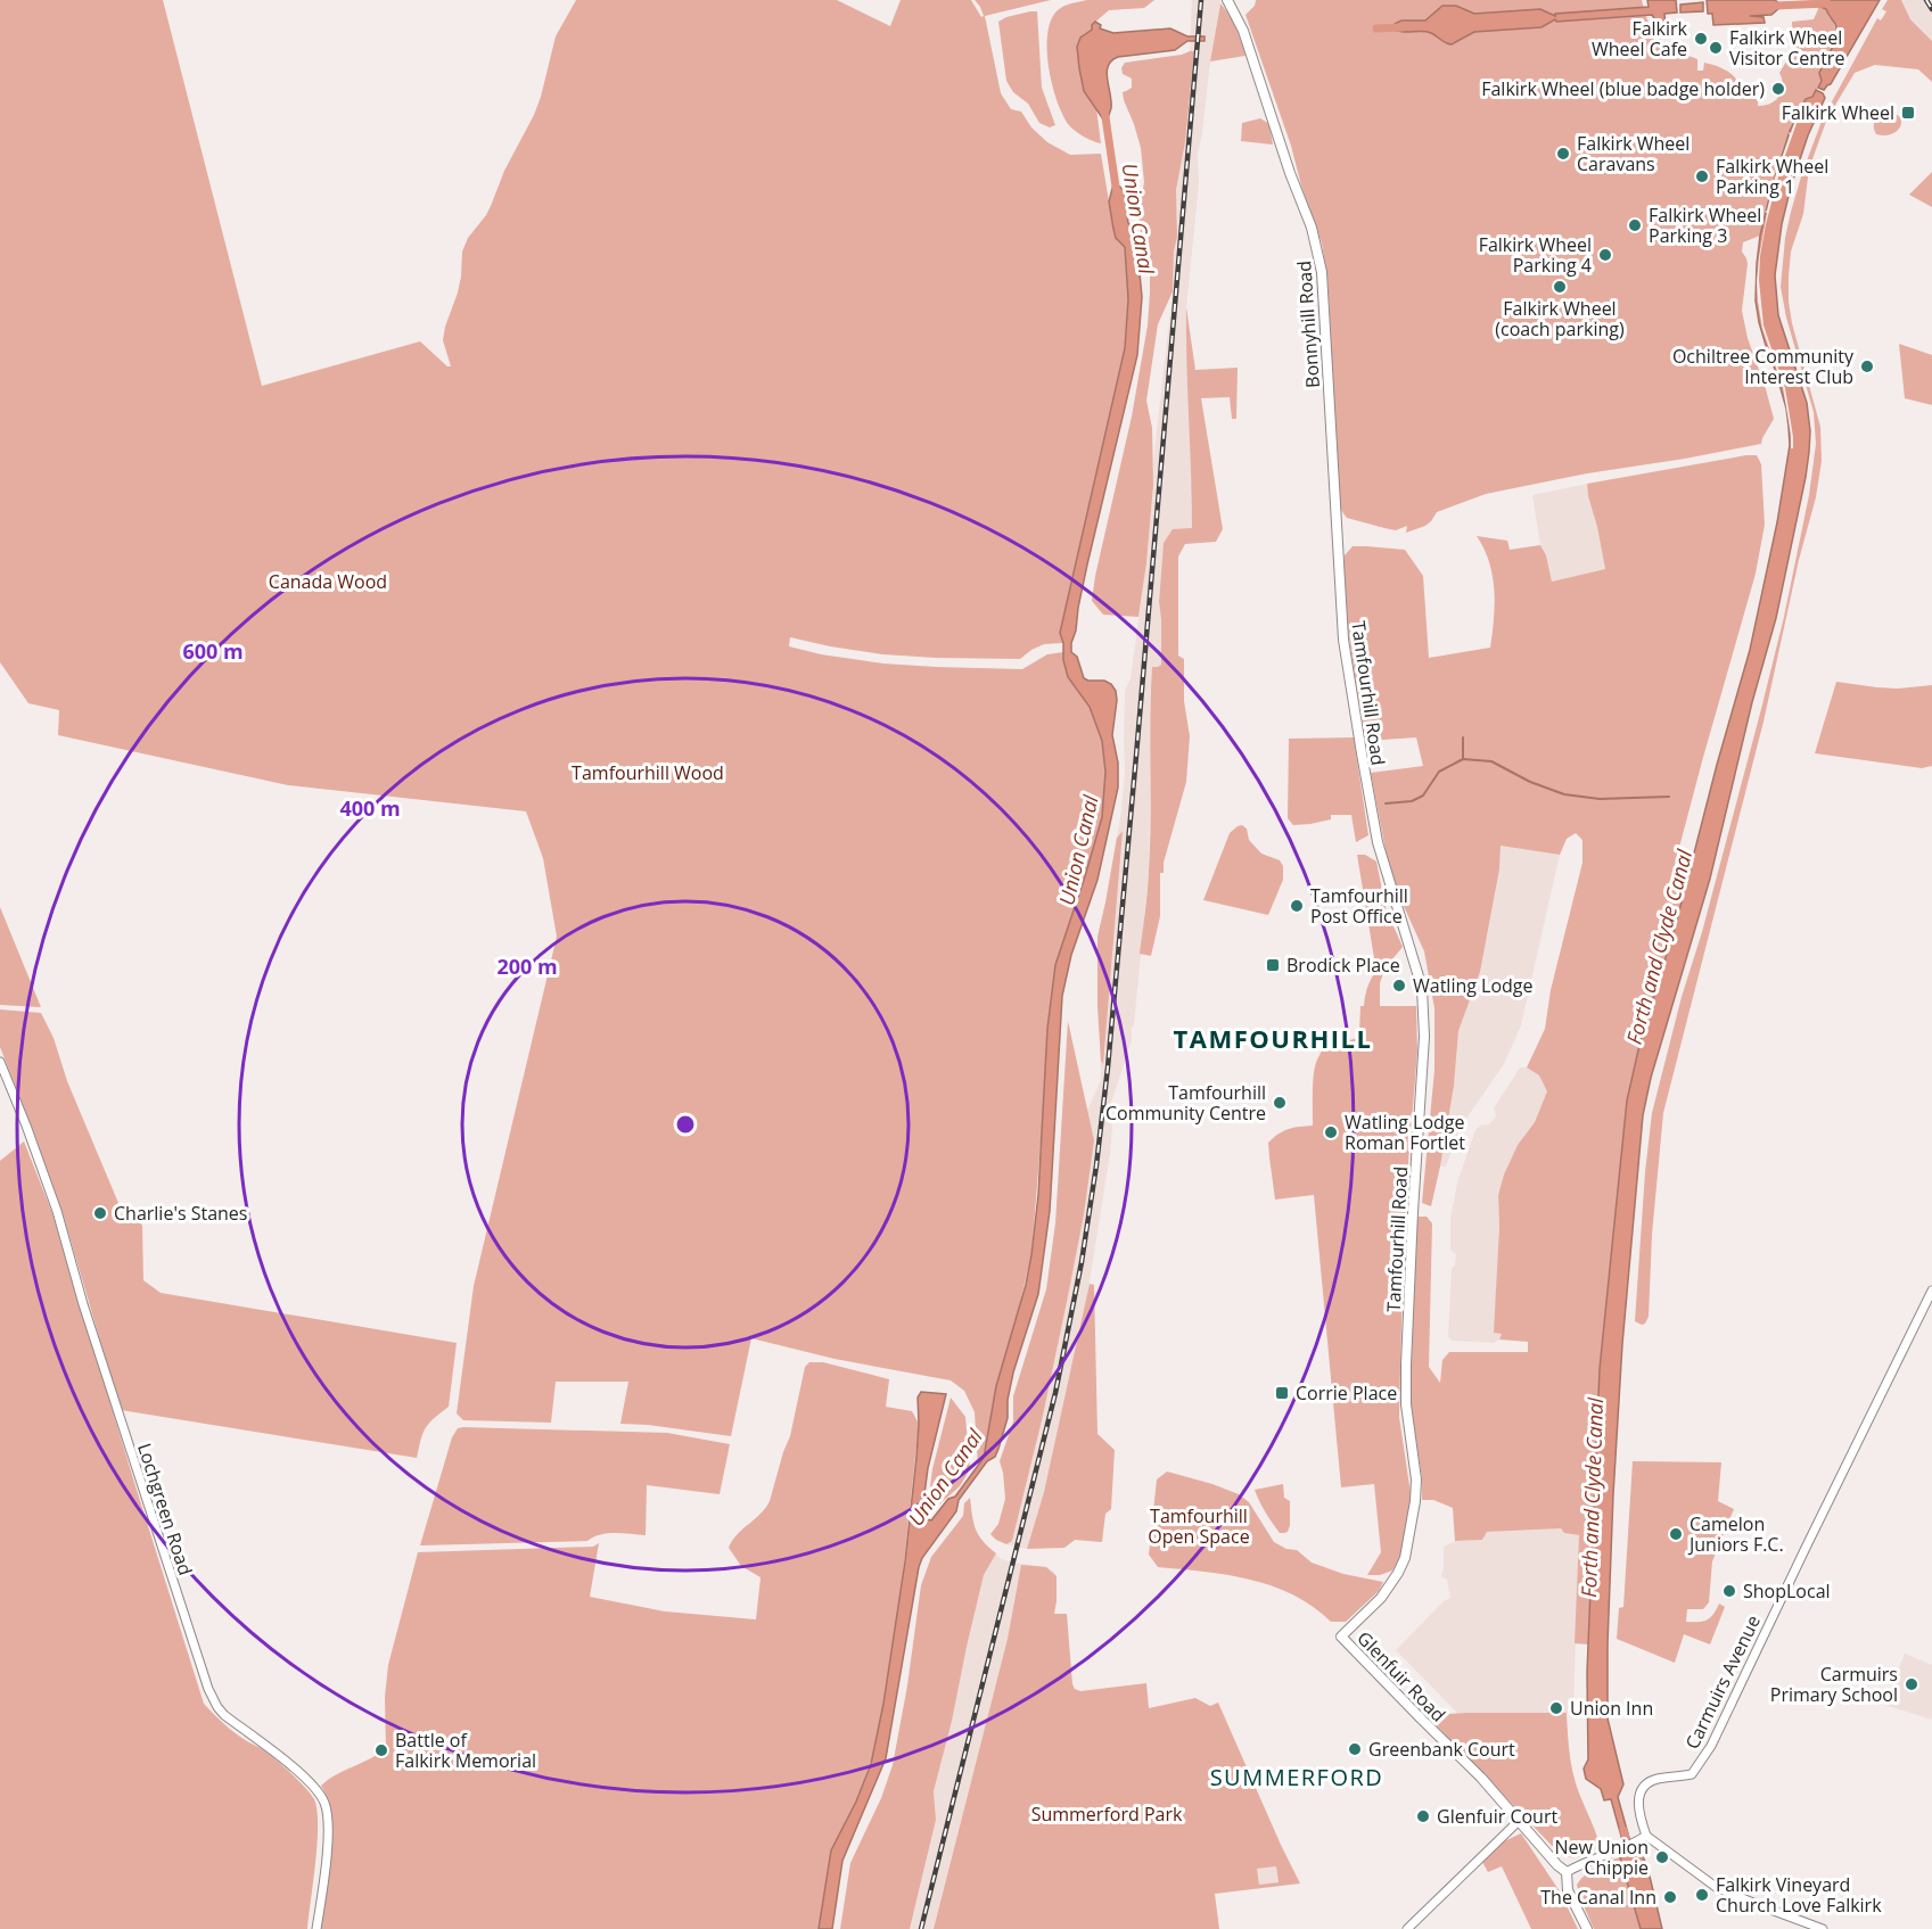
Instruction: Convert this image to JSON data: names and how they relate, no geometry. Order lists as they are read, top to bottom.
{
  "streets": {
    "main road": ["Bonnyhill Road", "Tamfourhill Road", "Glenfuir Road"],
    "street": ["Lochgreen Road", "Carmuirs Avenue"]
  },
  "crossings": [
    ["Bonnyhill Road", "Tamfourhill Road"],
    ["Tamfourhill Road", "Glenfuir Road"]
  ],
  "districts": ["TAMFOURHILL", "SUMMERFORD"],
  "water": ["Union Canal", "Forth and Clyde Canal"],
  "parks": [
    "Canada Wood",
    "Tamfourhill Wood",
    "Tamfourhill Open Space",
    "Summerford Park"
  ],
  "places": {
    "other": [
      "Falkirk Wheel Cafe",
      "Falkirk Wheel Visitor Centre",
      "Falkirk Wheel (blue badge holder)",
      "Falkirk Wheel Caravans",
      "Falkirk Wheel Parking 1",
      "Falkirk Wheel Parking 3",
      "Falkirk Wheel Parking 4",
      "Falkirk Wheel (coach parking)",
      "Ochiltree Community Interest Club",
      "Tamfourhill Post Office",
      "Watling Lodge",
      "Tamfourhill Community Centre",
      "Watling Lodge Roman Fortlet",
      "Charlie's Stanes",
      "Camelon Juniors F.C.",
      "ShopLocal",
      "Carmuirs Primary School",
      "Union Inn",
      "Greenbank Court",
      "Battle of Falkirk Memorial",
      "Glenfuir Court",
      "New Union Chippie",
      "Falkirk Vineyard Church Love Falkirk",
      "The Canal Inn"
    ],
    "transit": ["Falkirk Wheel", "Brodick Place", "Corrie Place"]
  },
  "rings": ["600 m", "400 m", "200 m"]
}
